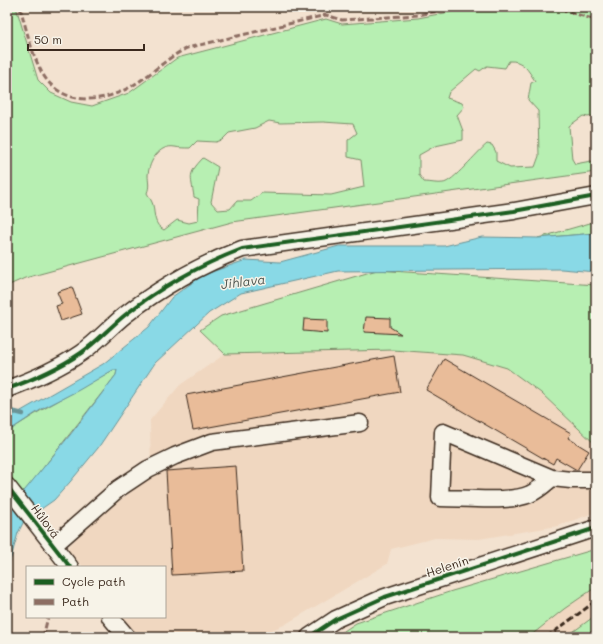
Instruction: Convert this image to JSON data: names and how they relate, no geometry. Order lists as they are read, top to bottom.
{
  "streets": {
    "street": ["Hůlová", "Helenín"]
  },
  "water": ["Jihlava"],
  "legend": ["Cycle path", "Path"],
  "scale_bar": "50 m"
}
